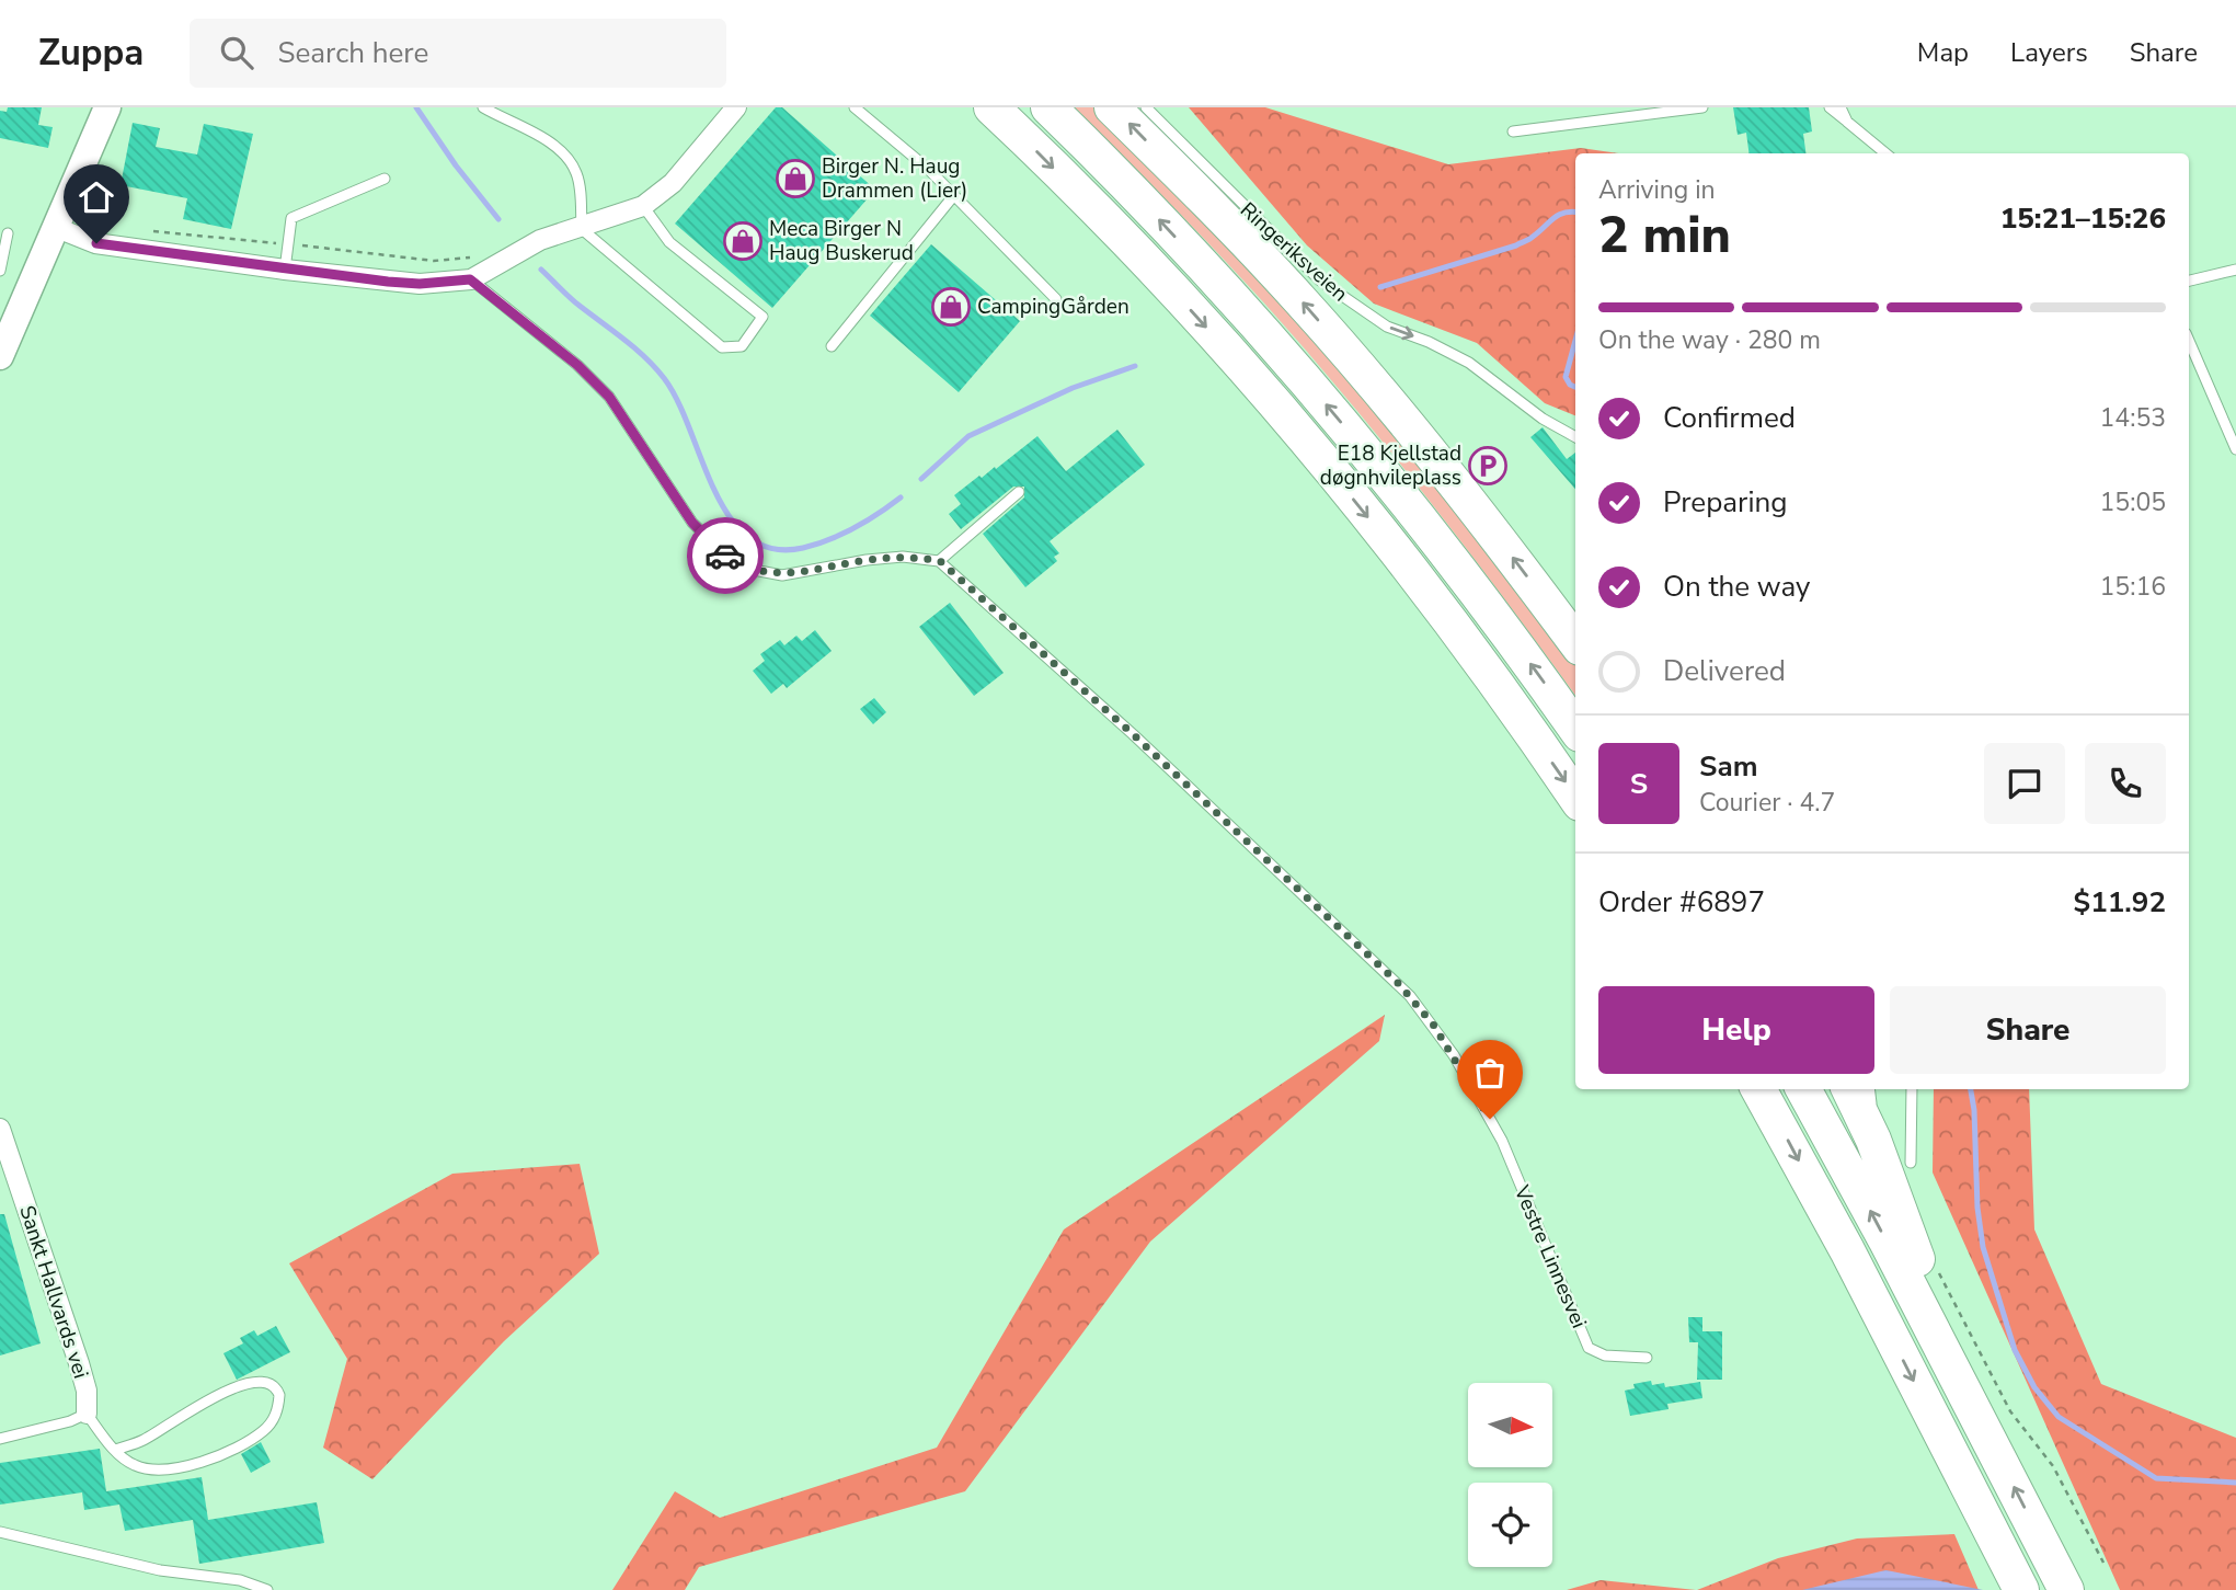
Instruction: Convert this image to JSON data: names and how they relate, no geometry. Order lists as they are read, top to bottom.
{
  "streets": {
    "street": ["Sankt Hallvards vei"],
    "lane": ["Ringeriksveien", "Vestre Linnesvei"]
  },
  "one_way": ["Ringeriksveien"],
  "places": {
    "shop": ["Birger N. Haug Drammen (Lier)", "Meca Birger N Haug Buskerud", "CampingGården"],
    "parking": ["E18 Kjellstad døgnhvileplass"]
  },
  "north": "right",
  "page": {
    "header": "Zuppa",
    "search": "Search here",
    "nav": ["Map", "Layers", "Share"],
    "heading": ["2 min", "Arriving in", "15:21–15:26"],
    "panel": [
      "Sam",
      "Courier · 4.7",
      "Order #6897",
      "$11.92"
    ],
    "bar": "On the way · 280 m",
    "list": [
      ["Confirmed", "14:53"],
      ["Preparing", "15:05"],
      ["On the way", "15:16"],
      "Delivered"
    ],
    "round": "S",
    "buttons": ["Help", "Share"]
  }
}
